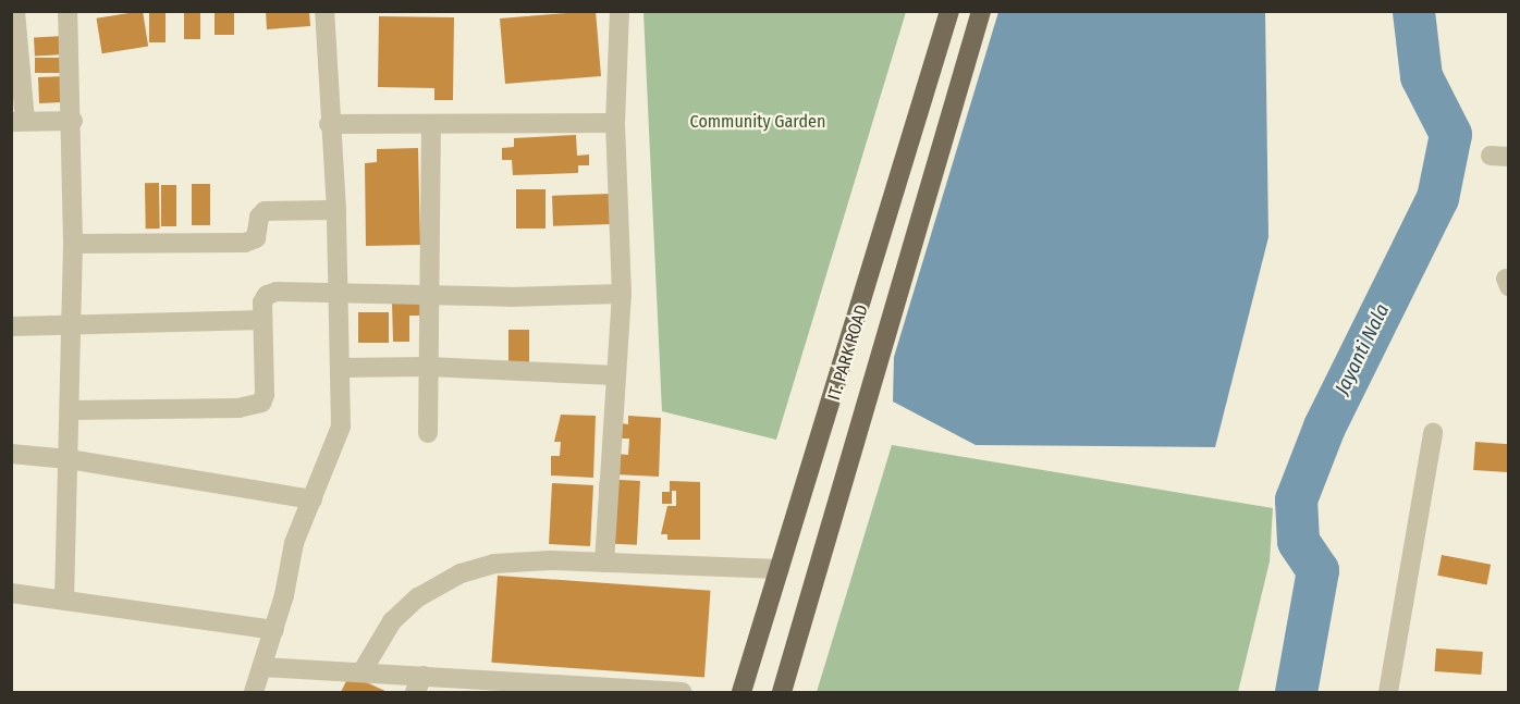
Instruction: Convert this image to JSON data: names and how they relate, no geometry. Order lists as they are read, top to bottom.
{
  "streets": {
    "main road": ["IT. PARK ROAD"]
  },
  "water": ["Jayanti Nala"],
  "parks": ["Community Garden"]
}
